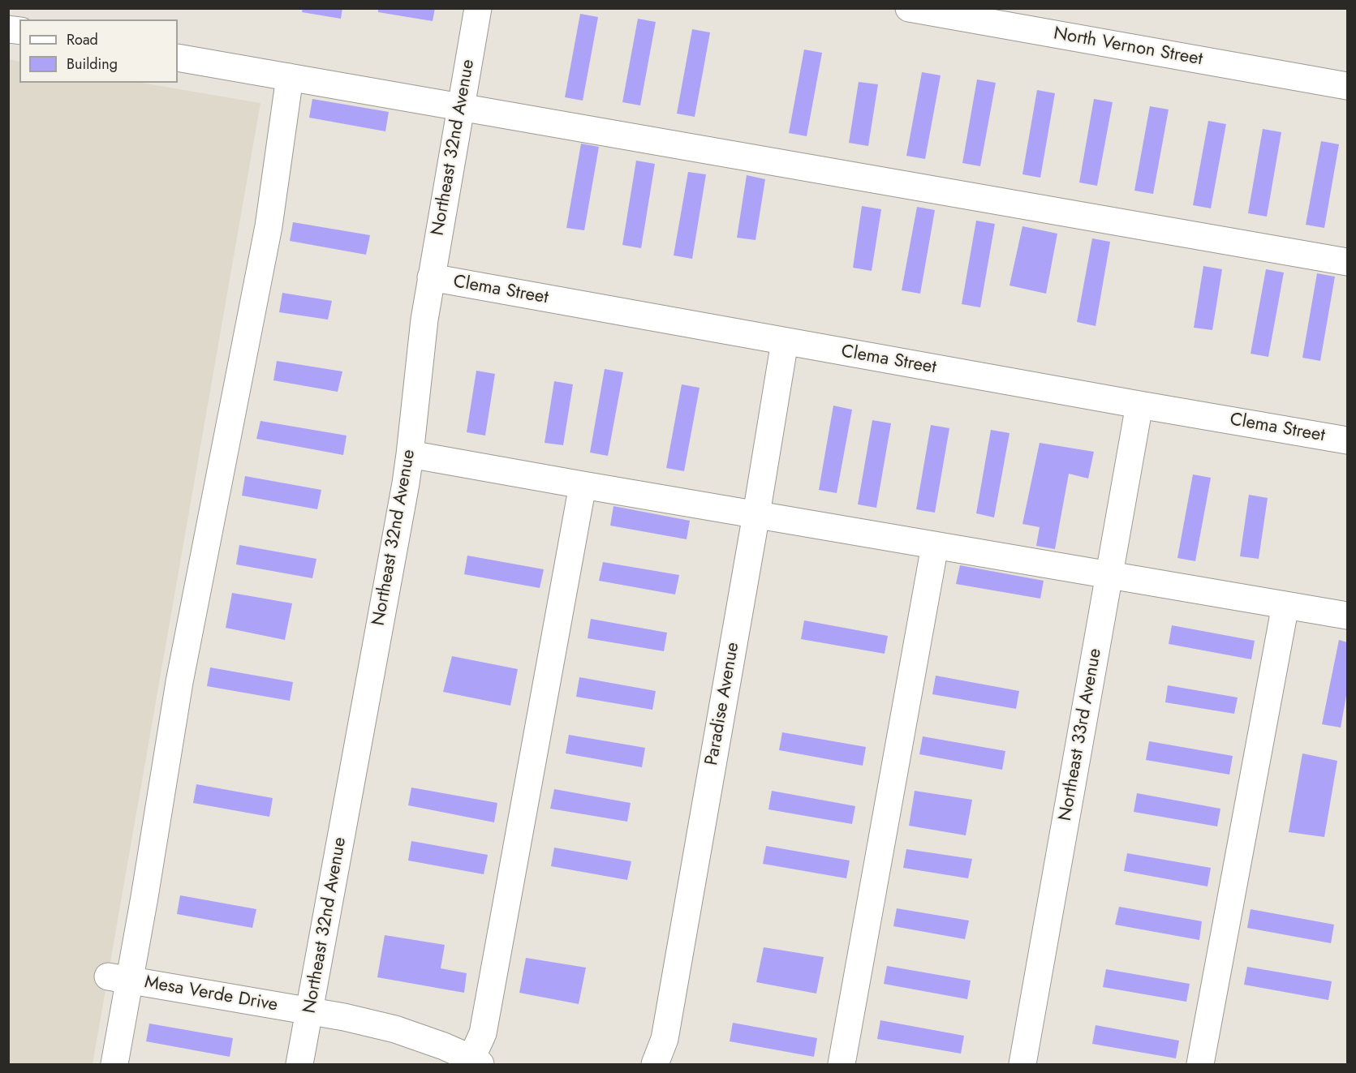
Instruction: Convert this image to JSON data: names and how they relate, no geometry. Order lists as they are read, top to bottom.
{
  "streets": {
    "street": [
      "North Vernon Street",
      "Northeast 32nd Avenue",
      "Clema Street",
      "Paradise Avenue",
      "Northeast 33rd Avenue",
      "Mesa Verde Drive"
    ]
  },
  "crossings": [
    ["Northeast 32nd Avenue", "Clema Street"],
    ["Northeast 32nd Avenue", "Mesa Verde Drive"],
    ["Clema Street", "Paradise Avenue"],
    ["Clema Street", "Northeast 33rd Avenue"]
  ],
  "legend": ["Road", "Building"]
}
